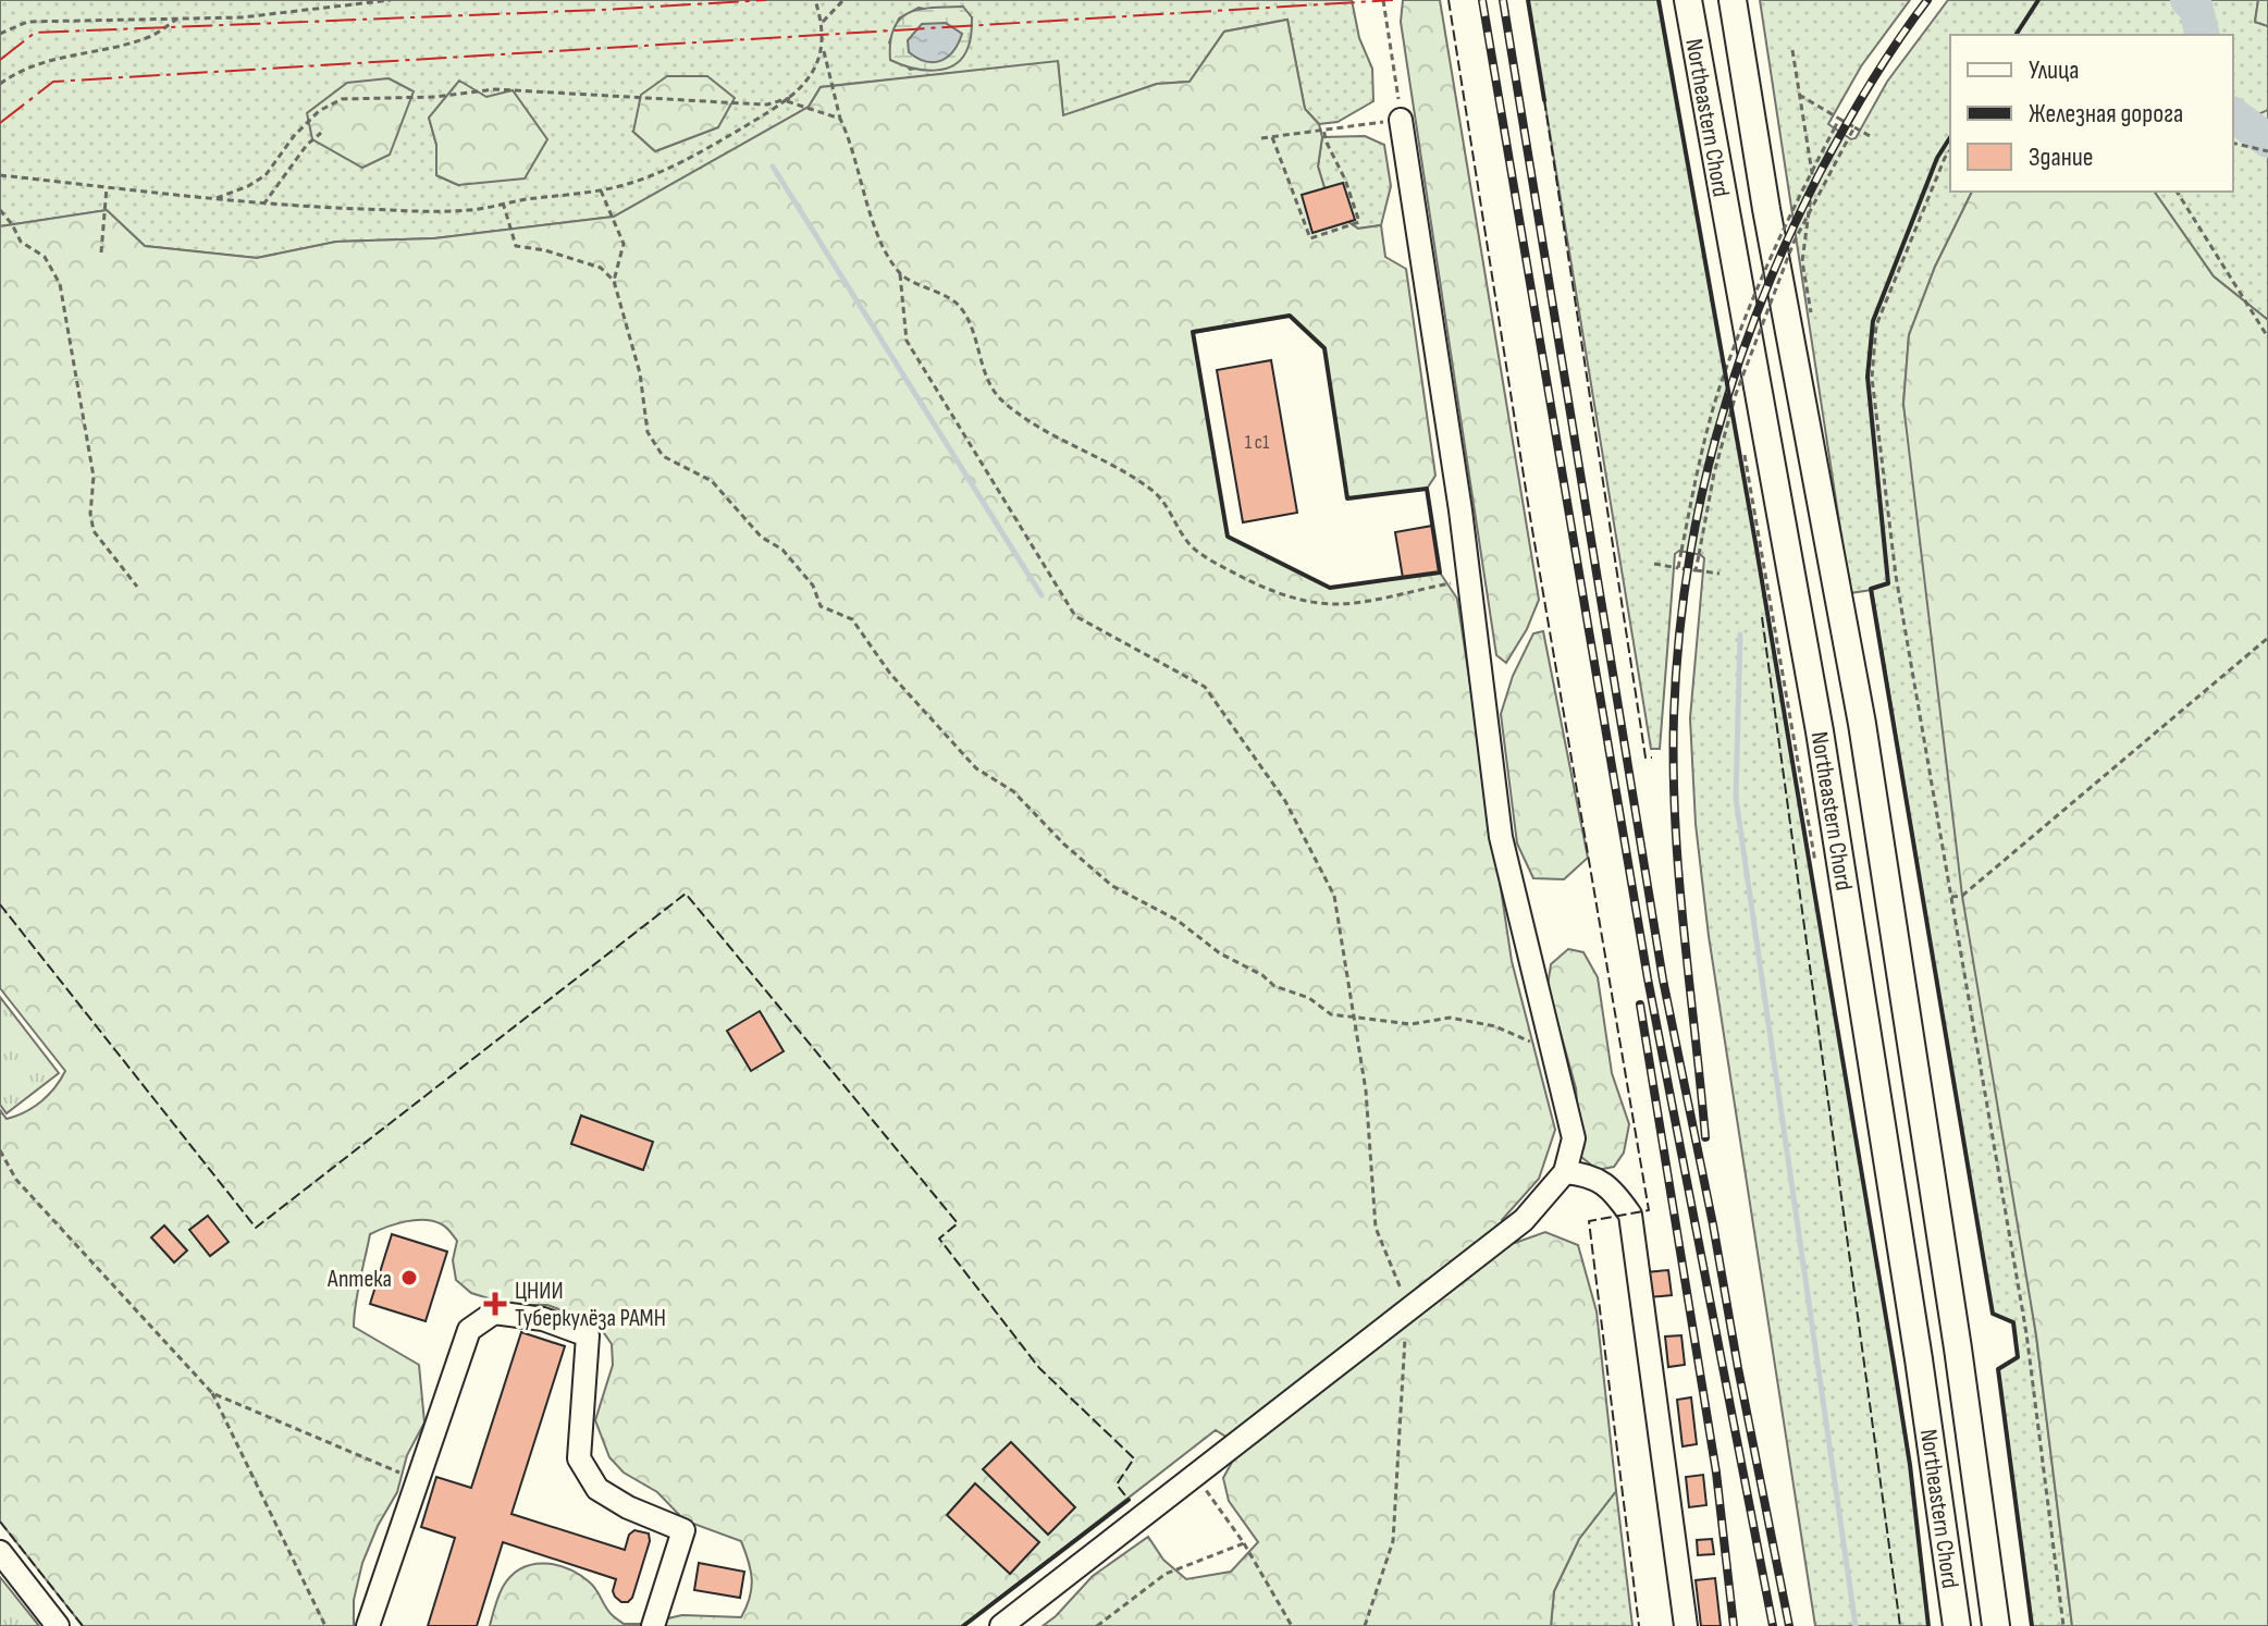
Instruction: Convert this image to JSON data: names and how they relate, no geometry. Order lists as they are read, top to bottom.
{
  "streets": {
    "main road": ["Northeastern Chord"]
  },
  "places": {
    "other": ["Аптека"],
    "health": ["ЦНИИ Туберкулёза РАМН"]
  },
  "house_numbers": ["1 с1"],
  "legend": ["Улица", "Железная дорога", "Здание"]
}
